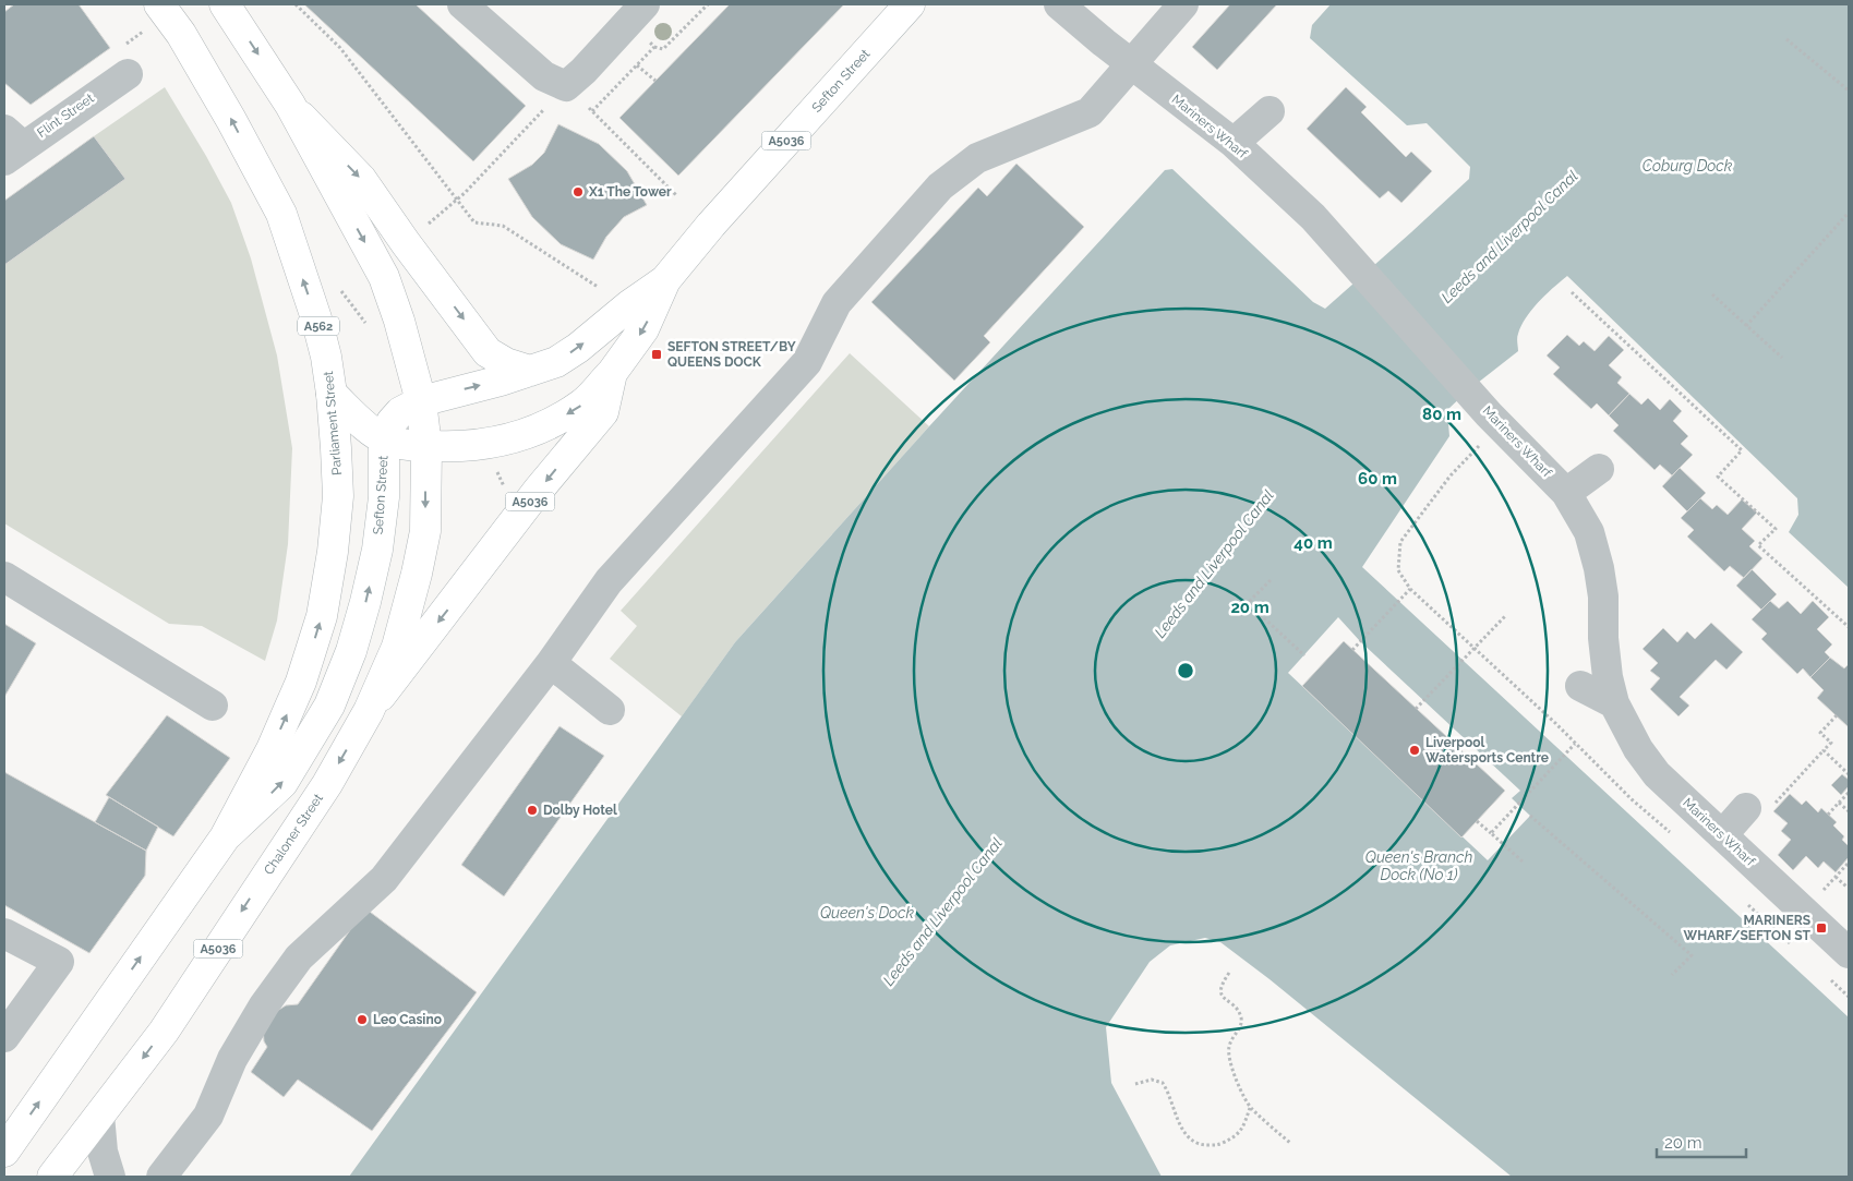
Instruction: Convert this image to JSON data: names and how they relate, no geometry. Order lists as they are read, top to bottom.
{
  "streets": {
    "main road": [
      "Sefton Street",
      "A5036",
      "A562",
      "Parliament Street",
      "Chaloner Street"
    ],
    "street": ["Flint Street", "Mariners Wharf"]
  },
  "crossings": [
    ["Sefton Street", "A5036"],
    ["Sefton Street", "Parliament Street"],
    ["Sefton Street", "Chaloner Street"],
    ["A5036", "Parliament Street"],
    ["A5036", "Chaloner Street"]
  ],
  "water": [
    "Coburg Dock",
    "Leeds and Liverpool Canal",
    "Queen's Branch Dock (No 1)",
    "Queen's Dock"
  ],
  "places": {
    "other": [
      "X1 The Tower",
      "Liverpool Watersports Centre",
      "Dolby Hotel",
      "Leo Casino"
    ],
    "transit": ["SEFTON STREET/BY QUEENS DOCK", "MARINERS WHARF/SEFTON ST"]
  },
  "scale_bar": "20 m",
  "rings": [
    "80 m",
    "60 m",
    "40 m",
    "20 m"
  ]
}
